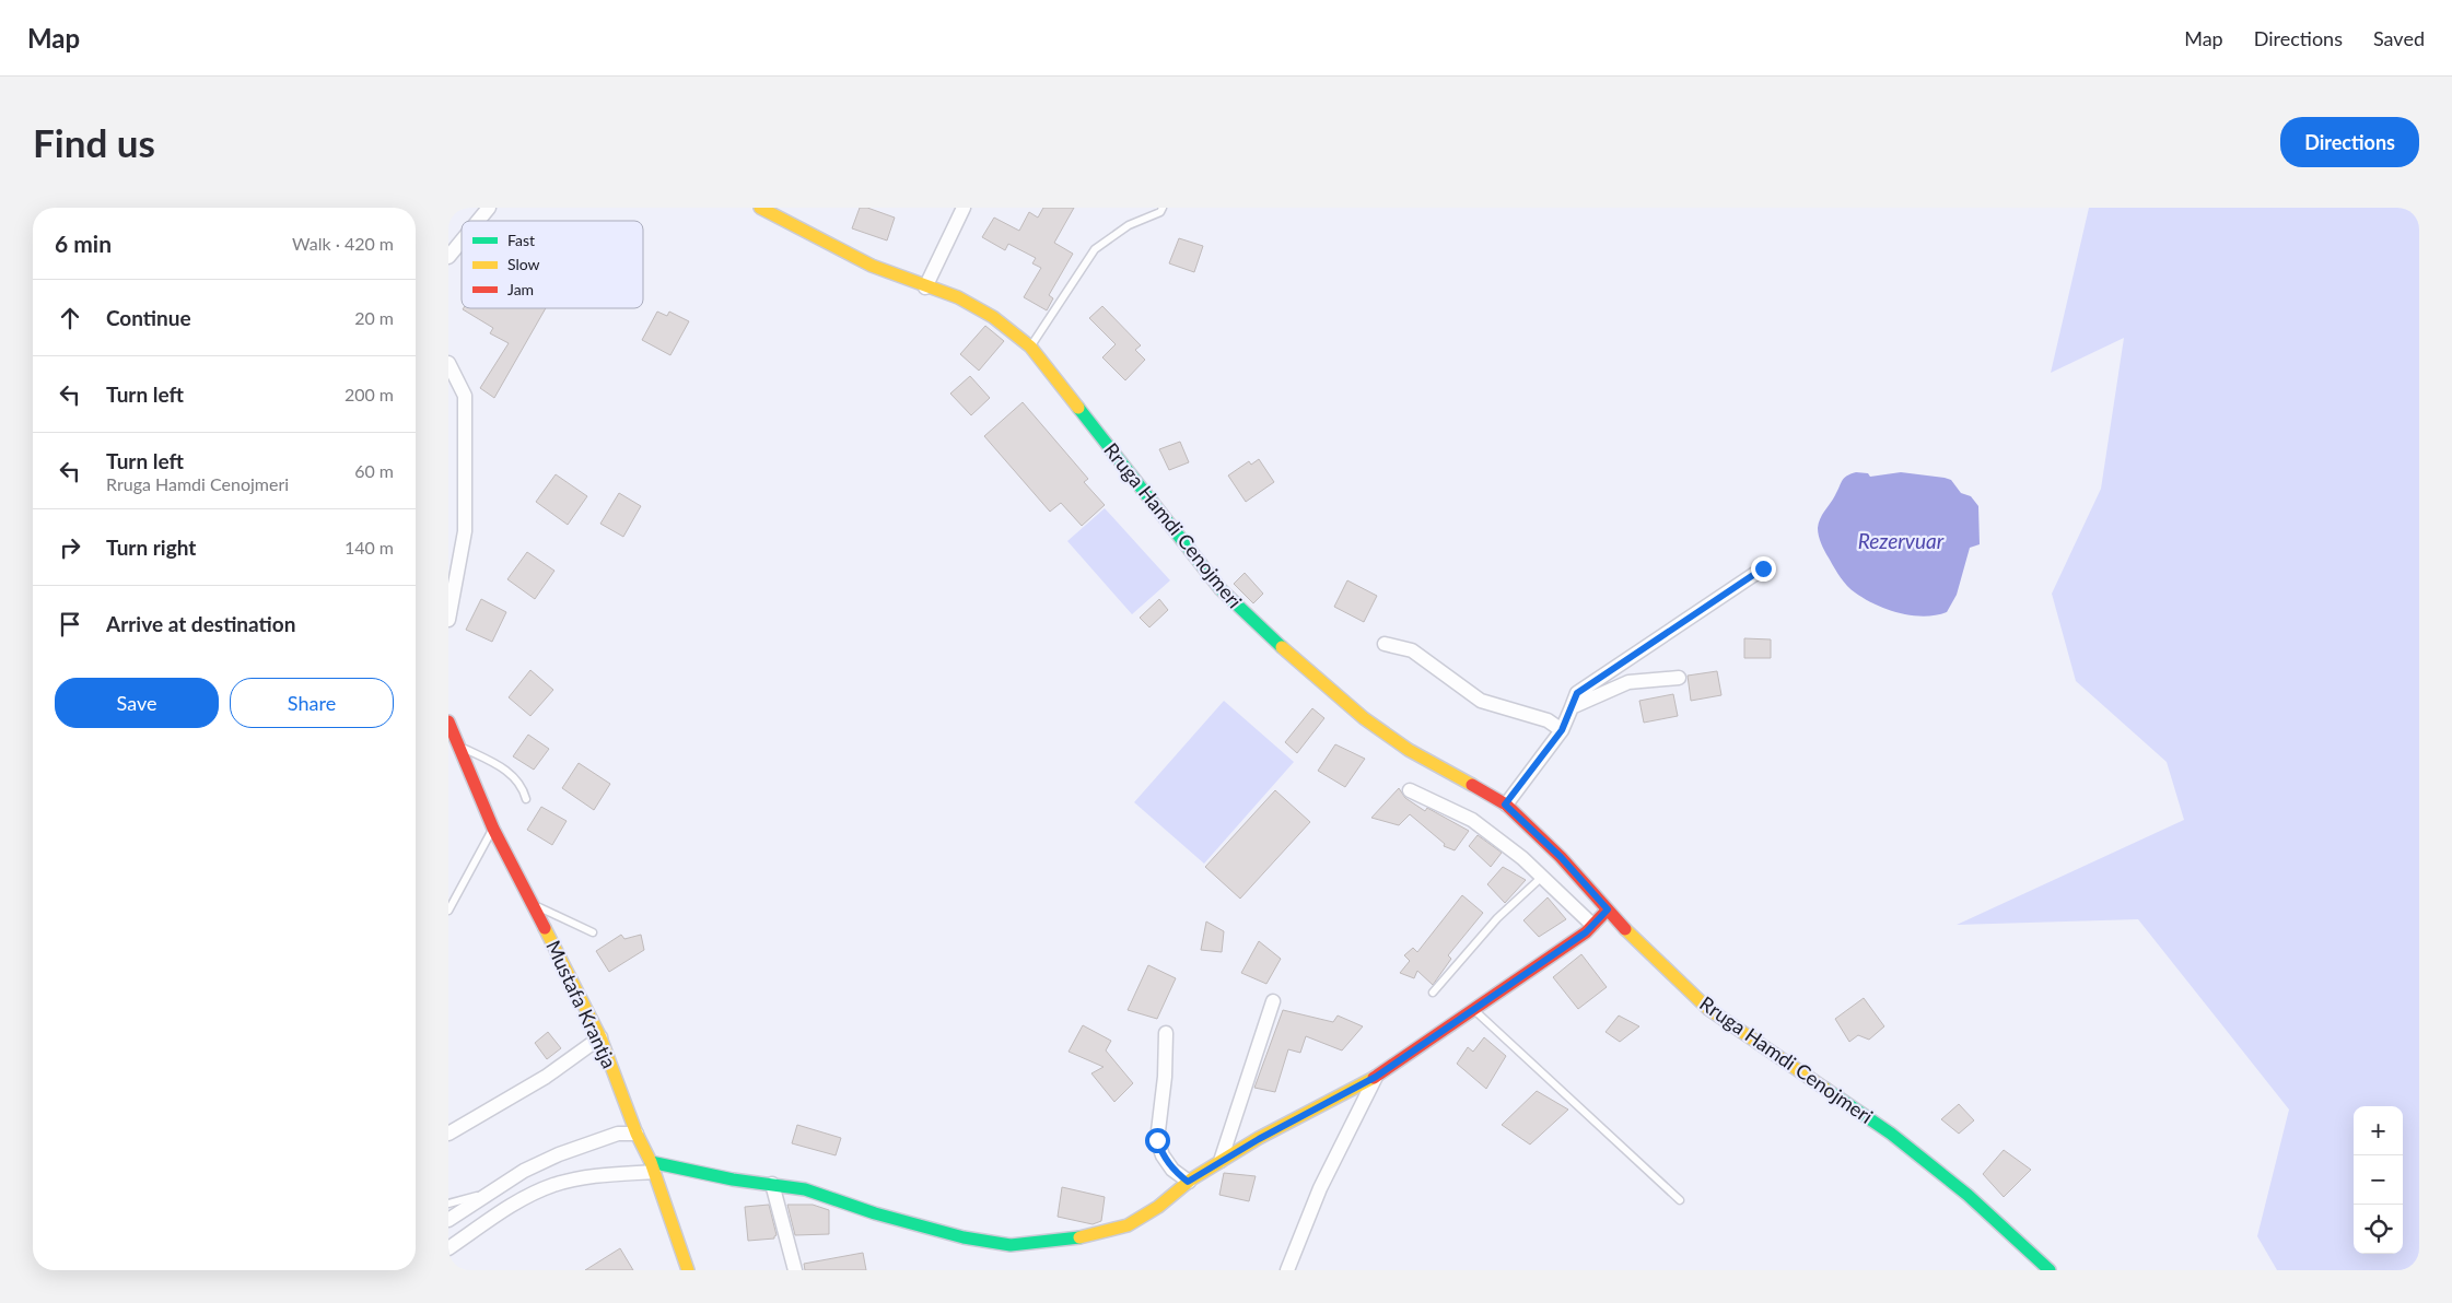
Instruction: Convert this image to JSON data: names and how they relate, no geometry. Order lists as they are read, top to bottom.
{
  "streets": {
    "street": ["Rruga Hamdi Cenojmeri", "Mustafa Krantja"]
  },
  "water": ["Rezervuar"],
  "legend": ["Fast", "Slow", "Jam"],
  "page": {
    "header": "Map",
    "nav": ["Map", "Directions", "Saved"],
    "buttons": [
      "Directions",
      ["Save", "Share"]
    ],
    "title": "Find us",
    "heading": ["6 min", "Walk · 420 m"],
    "list": [
      ["Continue", "20 m"],
      ["Turn left", "200 m"],
      ["Turn left", "Rruga Hamdi Cenojmeri", "60 m"],
      ["Turn right", "140 m"],
      "Arrive at destination"
    ],
    "map_buttons": ["+", "−"]
  }
}
